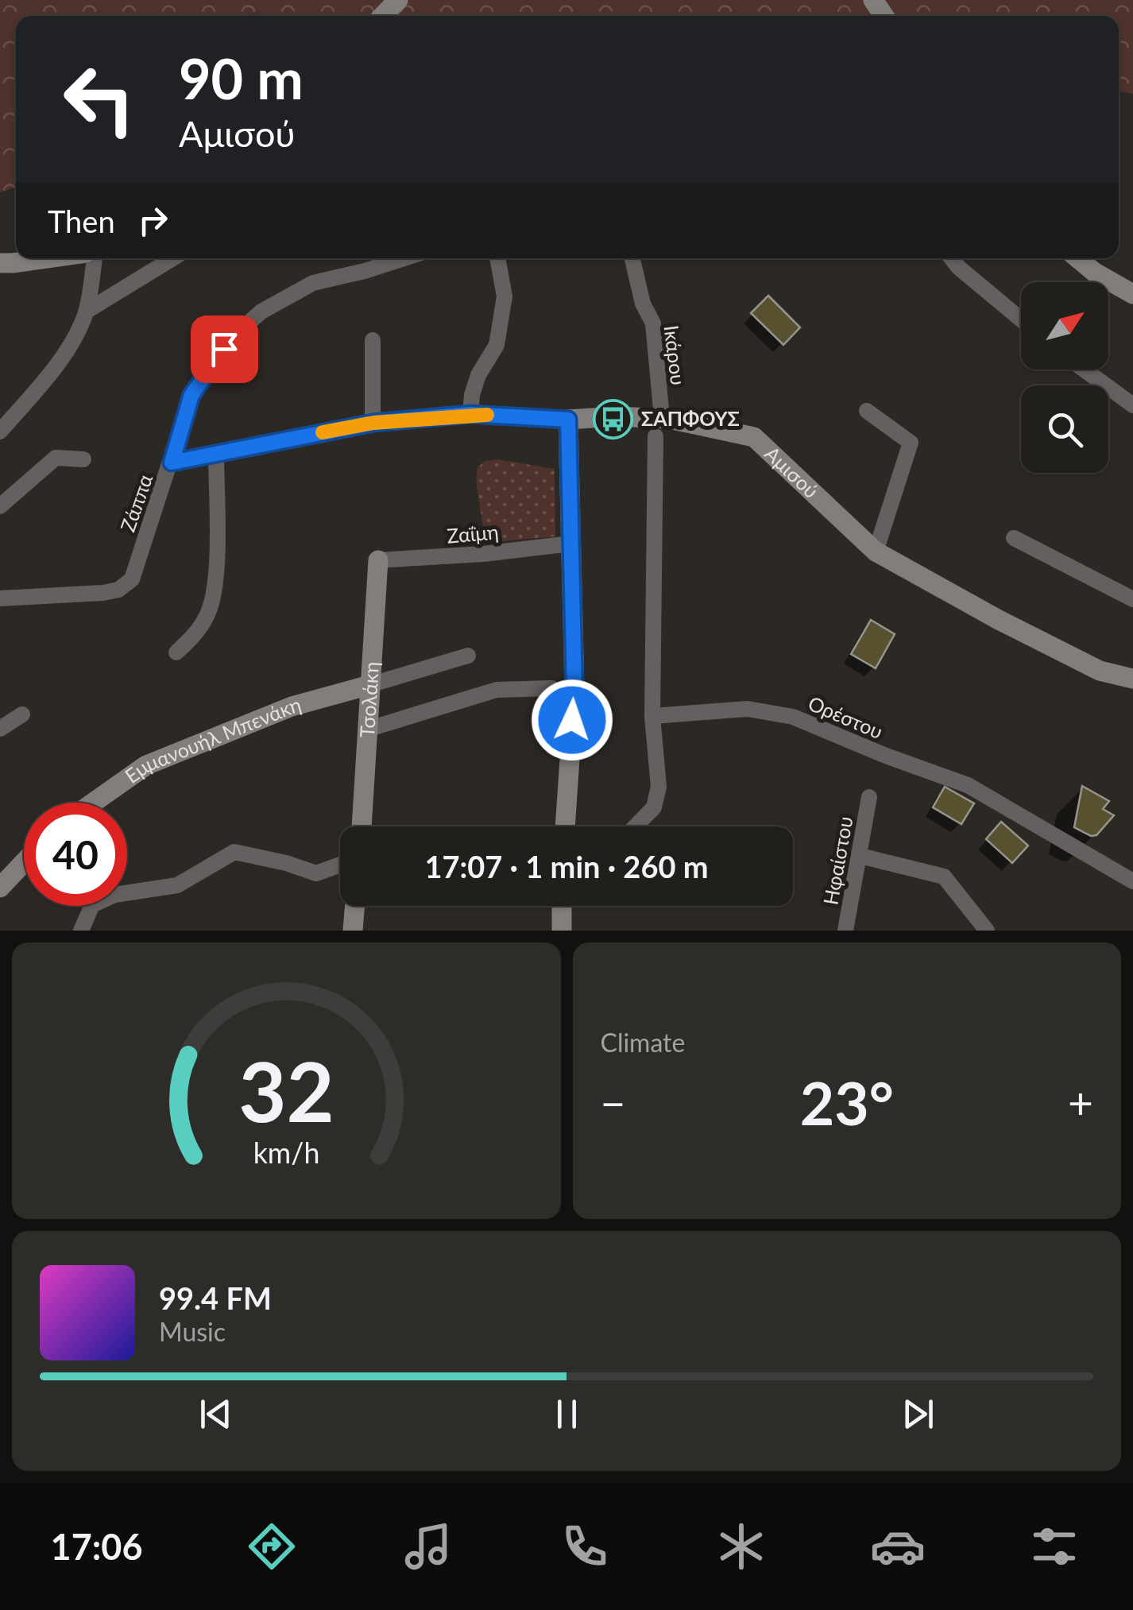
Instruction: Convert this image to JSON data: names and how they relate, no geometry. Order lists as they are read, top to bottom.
{
  "streets": {
    "street": [
      "Ικάρου",
      "Αμισού",
      "Ζάππα",
      "Ζαΐμη",
      "Τσολάκη",
      "Ορέστου",
      "Εμμανουήλ Μπενάκη",
      "Ηφαίστου"
    ]
  },
  "crossings": [
    ["Ικάρου", "Αμισού"],
    ["Ικάρου", "Ορέστου"],
    ["Αμισού", "Ζάππα"],
    ["Ζαΐμη", "Τσολάκη"],
    ["Τσολάκη", "Εμμανουήλ Μπενάκη"]
  ],
  "places": {
    "bus stop": ["ΣΑΠΦΟΥΣ"]
  },
  "north": "top right",
  "page": {
    "turn": ["90 m", "Αμισού"],
    "then": "Then",
    "limit": "40",
    "trip": "17:07 · 1 min · 260 m",
    "tile": "Climate",
    "heat": ["−", "23°", "+"],
    "song": ["99.4 FM", "Music"],
    "tabs": "17:06",
    "gauge": ["32", "km/h"]
  }
}
